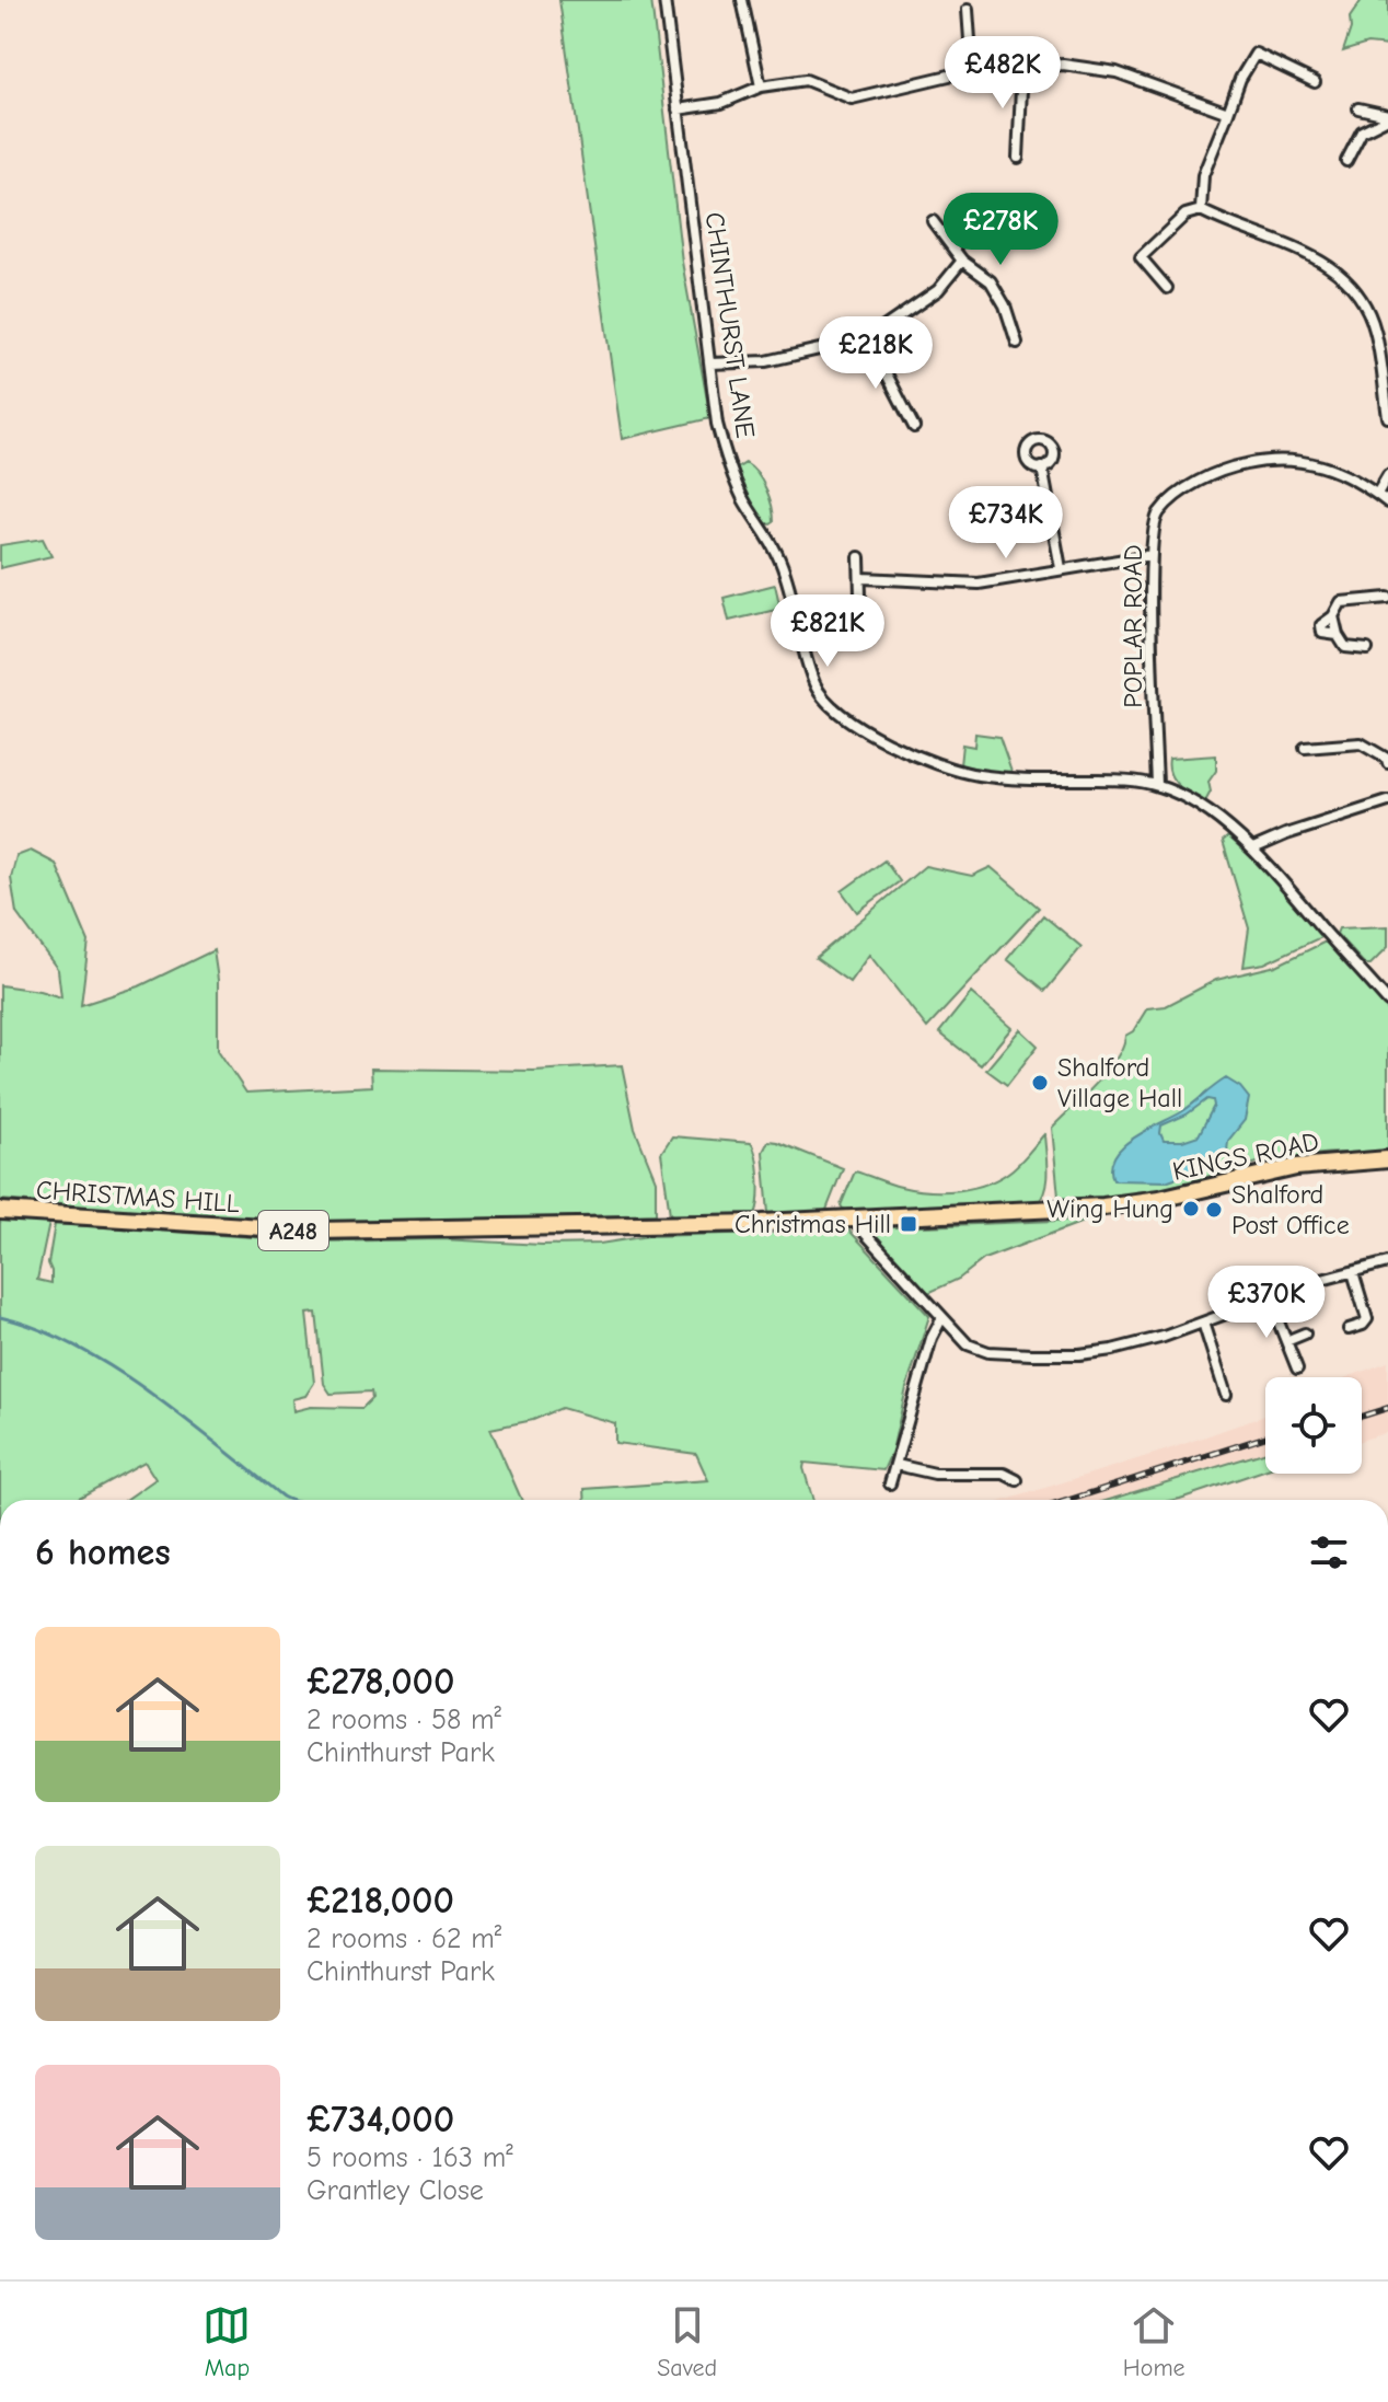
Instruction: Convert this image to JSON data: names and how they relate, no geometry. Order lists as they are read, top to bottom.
{
  "streets": {
    "main road": ["KINGS ROAD", "CHRISTMAS HILL", "A248"],
    "street": ["CHINTHURST LANE", "POPLAR ROAD"]
  },
  "crossings": [
    ["CHINTHURST LANE", "POPLAR ROAD"],
    ["KINGS ROAD", "CHRISTMAS HILL"]
  ],
  "places": {
    "other": ["Shalford Village Hall", "Wing Hung", "Shalford Post Office"],
    "transit": ["Christmas Hill"]
  },
  "page": {
    "price": [
      "£482K",
      "£278K",
      "£218K",
      "£734K",
      "£821K",
      "£370K"
    ],
    "heading": "6 homes",
    "list": [
      {
        "name": "£278,000",
        "note": "2 rooms · 58 m² · Chinthurst Park"
      },
      {
        "name": "£218,000",
        "note": "2 rooms · 62 m² · Chinthurst Park"
      },
      {
        "name": "£734,000",
        "note": "5 rooms · 163 m² · Grantley Close"
      }
    ],
    "tabs": ["Map", "Saved", "Home"]
  }
}
